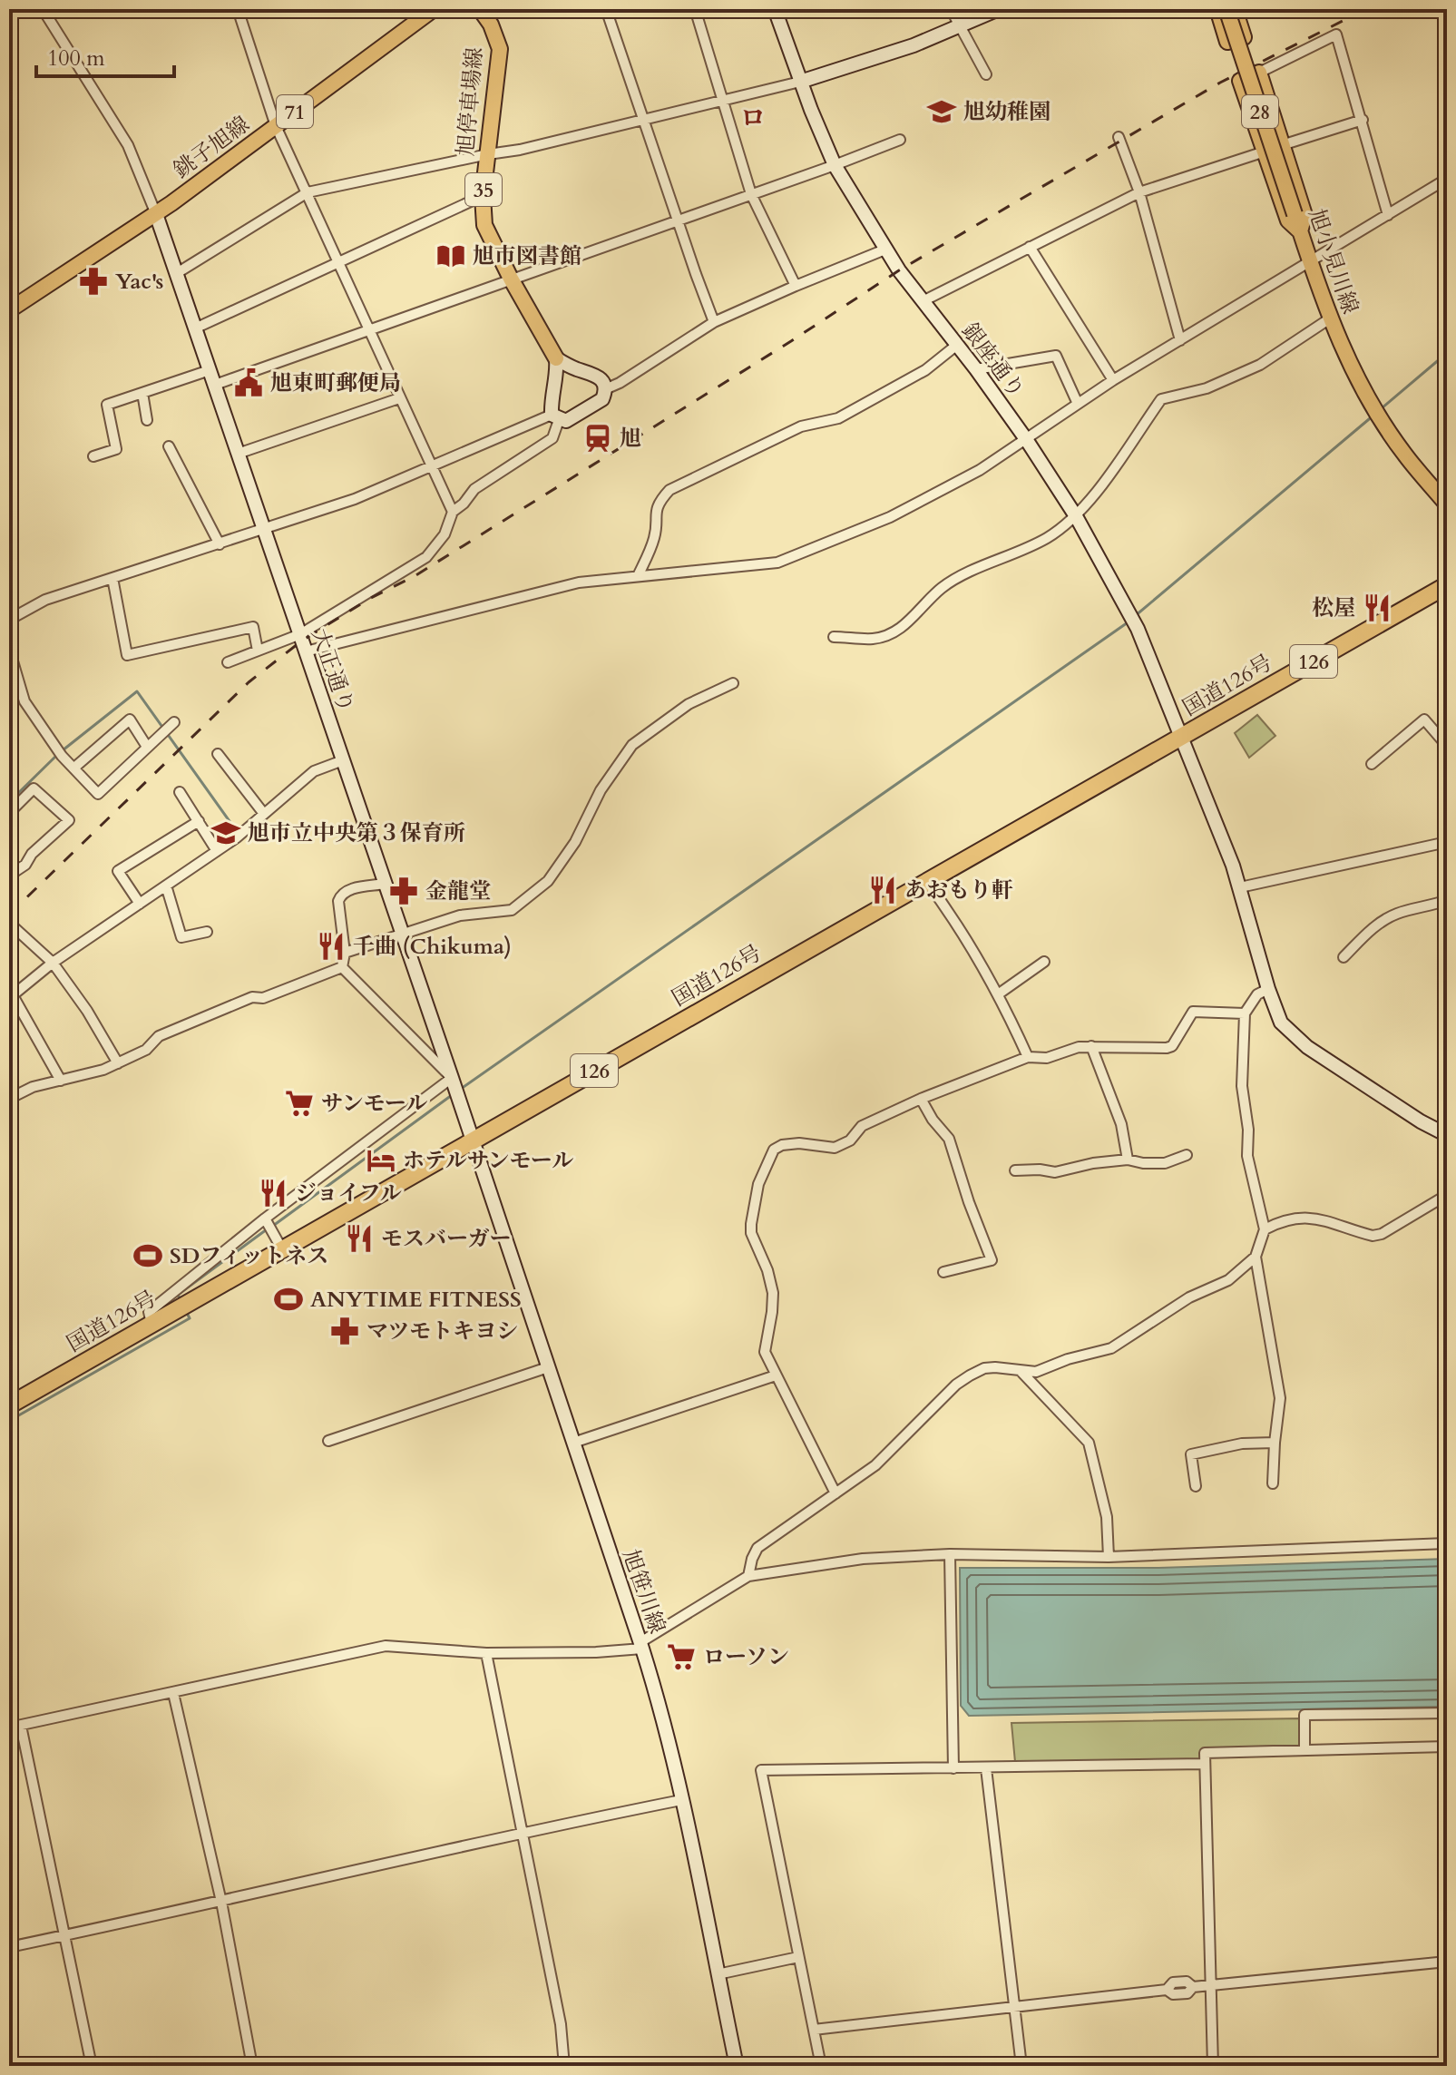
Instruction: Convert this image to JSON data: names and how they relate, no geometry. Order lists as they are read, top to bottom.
{
  "streets": {
    "highway": ["126", "国道126号"],
    "main road": [
      "旭停車場線",
      "71",
      "28",
      "銚子旭線",
      "35",
      "旭小見川線"
    ],
    "street": ["銀座通り", "大正通り", "旭笹川線"]
  },
  "crossings": [
    ["銚子旭線", "大正通り"],
    ["銀座通り", "国道126号"],
    ["大正通り", "国道126号"],
    ["大正通り", "旭笹川線"],
    ["国道126号", "旭笹川線"]
  ],
  "districts": ["ロ"],
  "places": {
    "school or university": ["旭幼稚園", "旭市立中央第３保育所"],
    "library": ["旭市図書館"],
    "pharmacy": ["Yac's", "金龍堂", "マツモトキヨシ"],
    "public building": ["旭東町郵便局"],
    "station": ["旭"],
    "restaurant": [
      "松屋",
      "あおもり軒",
      "千曲 (Chikuma)",
      "ジョイフル",
      "モスバーガー"
    ],
    "supermarket": ["サンモール", "ローソン"],
    "hotel": ["ホテルサンモール"],
    "sports": ["SDフィットネス", "ANYTIME FITNESS"]
  },
  "scale_bar": "100 m"
}
